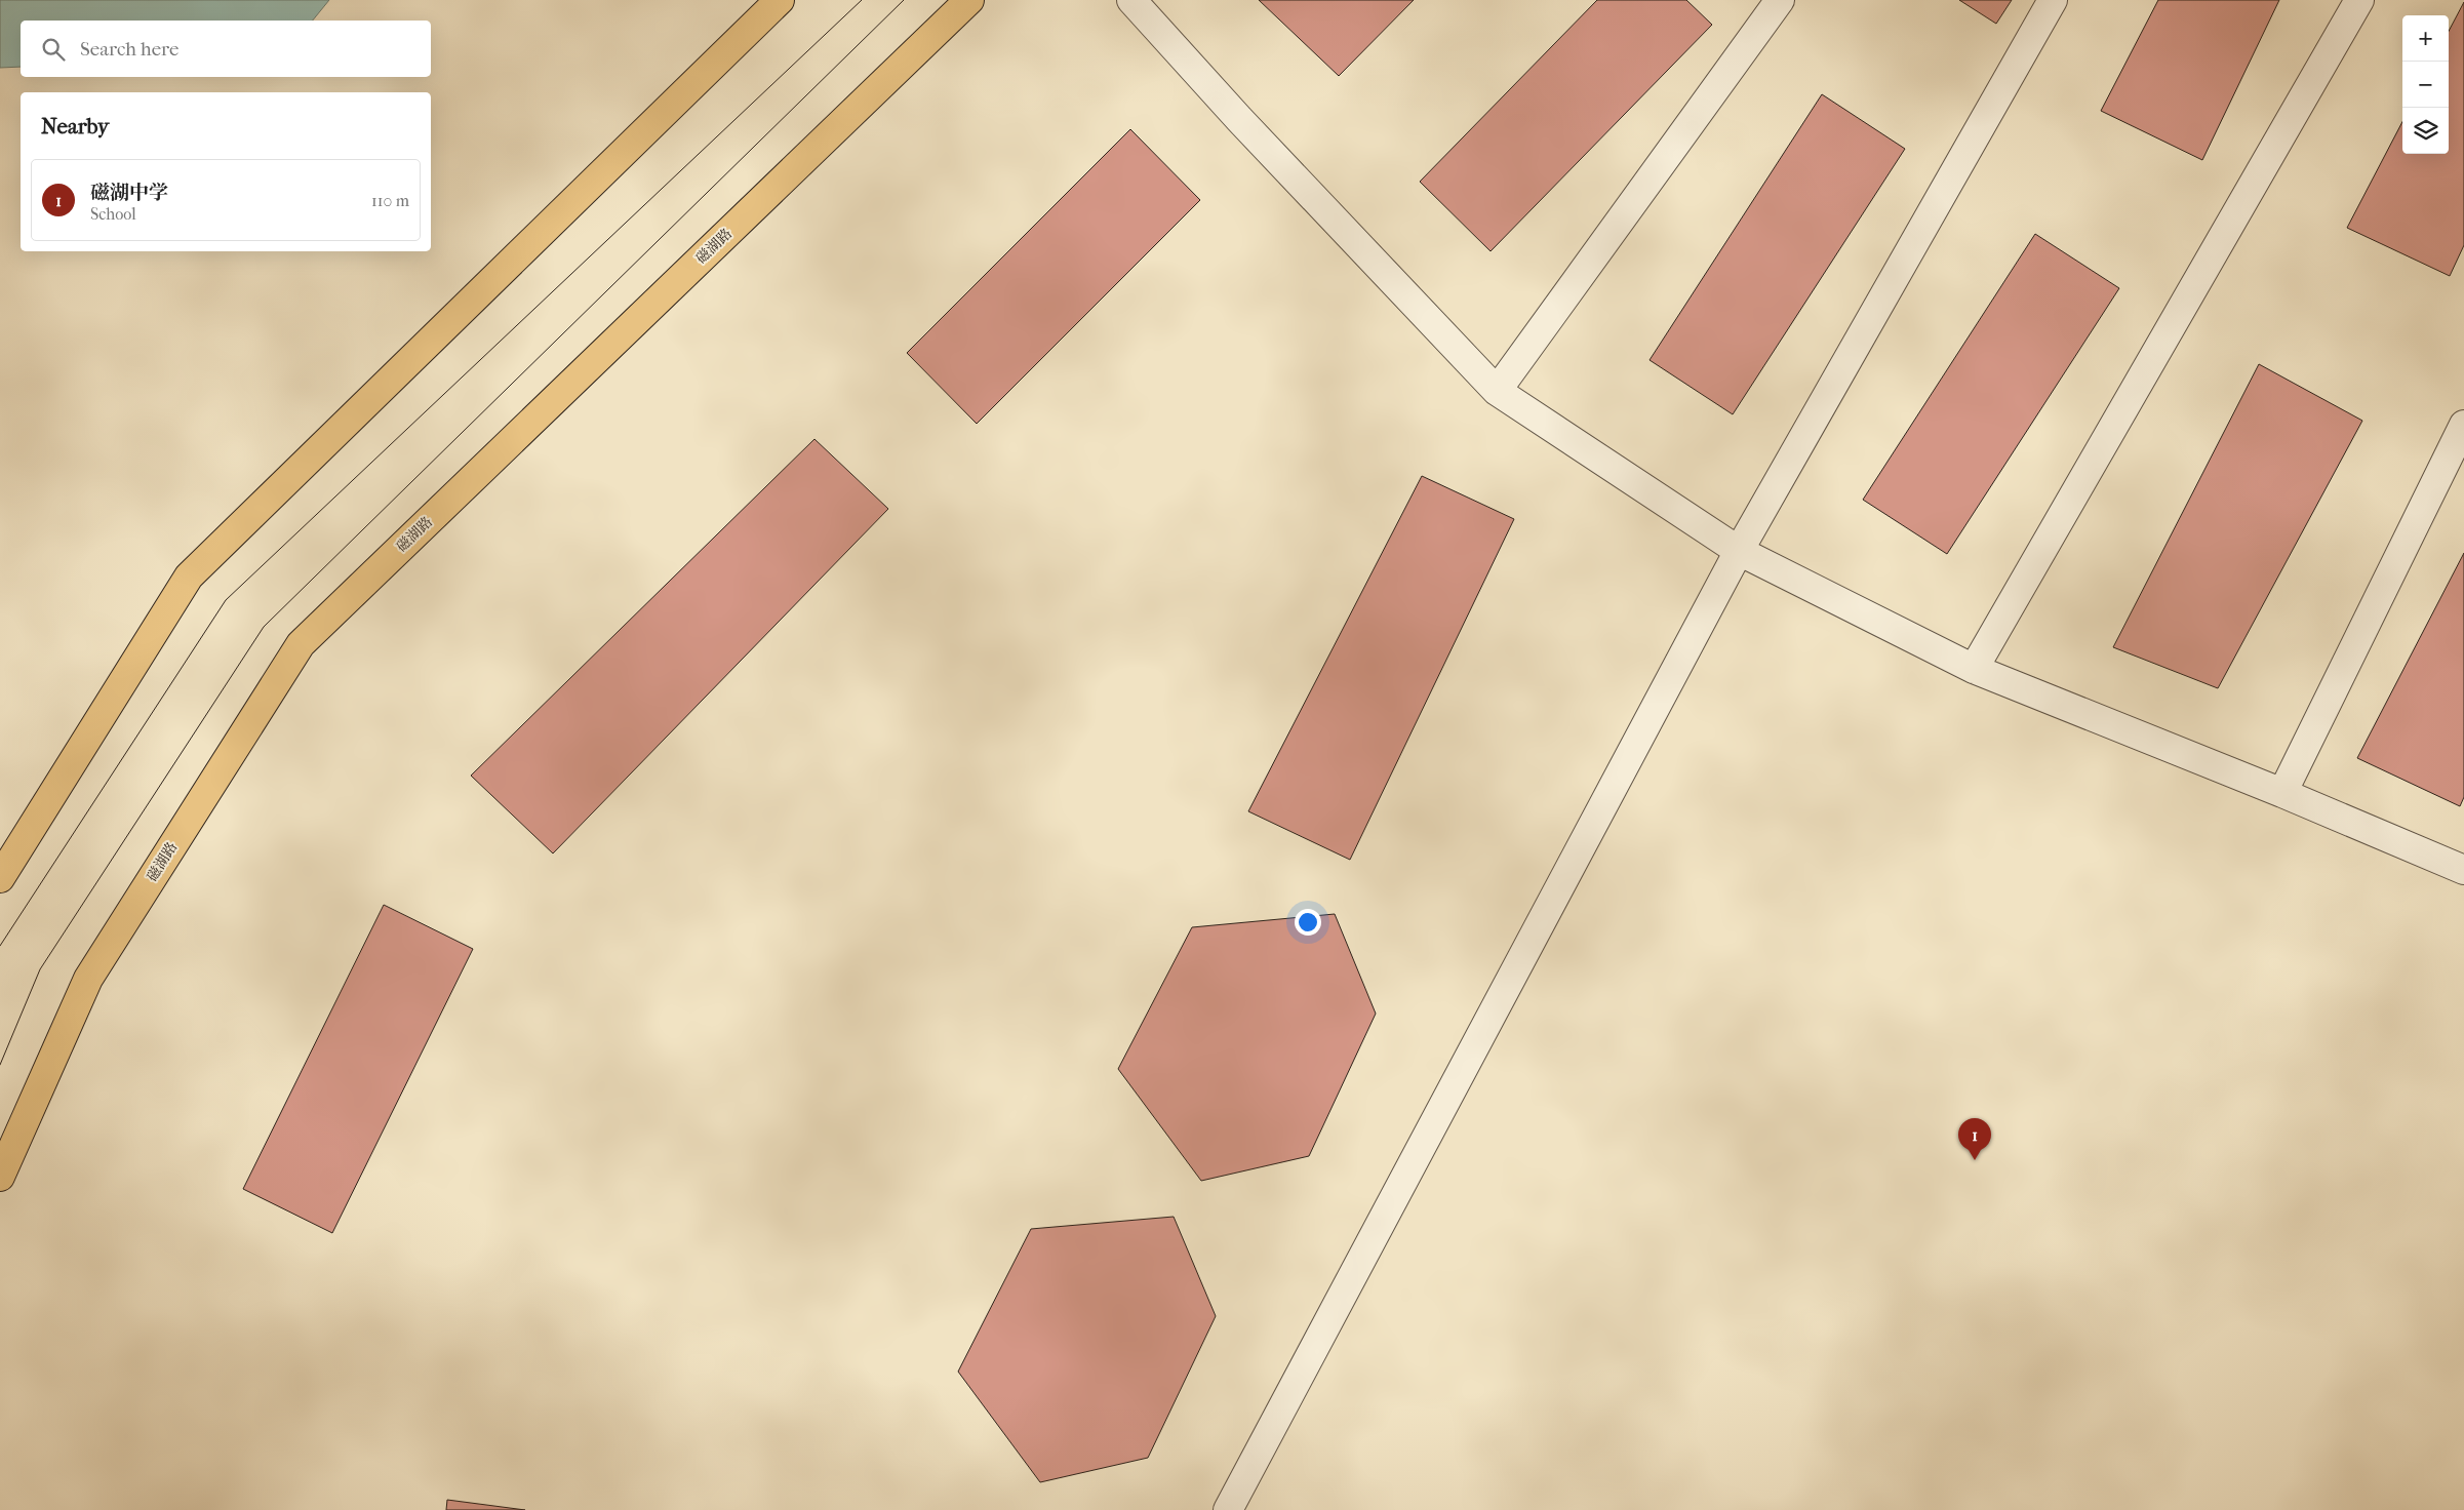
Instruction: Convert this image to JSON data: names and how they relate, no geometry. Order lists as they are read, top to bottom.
{
  "streets": {
    "main road": ["磁湖路"]
  },
  "page": {
    "map_buttons": ["+", "−"],
    "search": "Search here",
    "heading": "Nearby",
    "list": [
      {
        "mark": "1",
        "name": "磁湖中学",
        "note": "School",
        "value": "110 m"
      }
    ],
    "pins": "1"
  }
}
